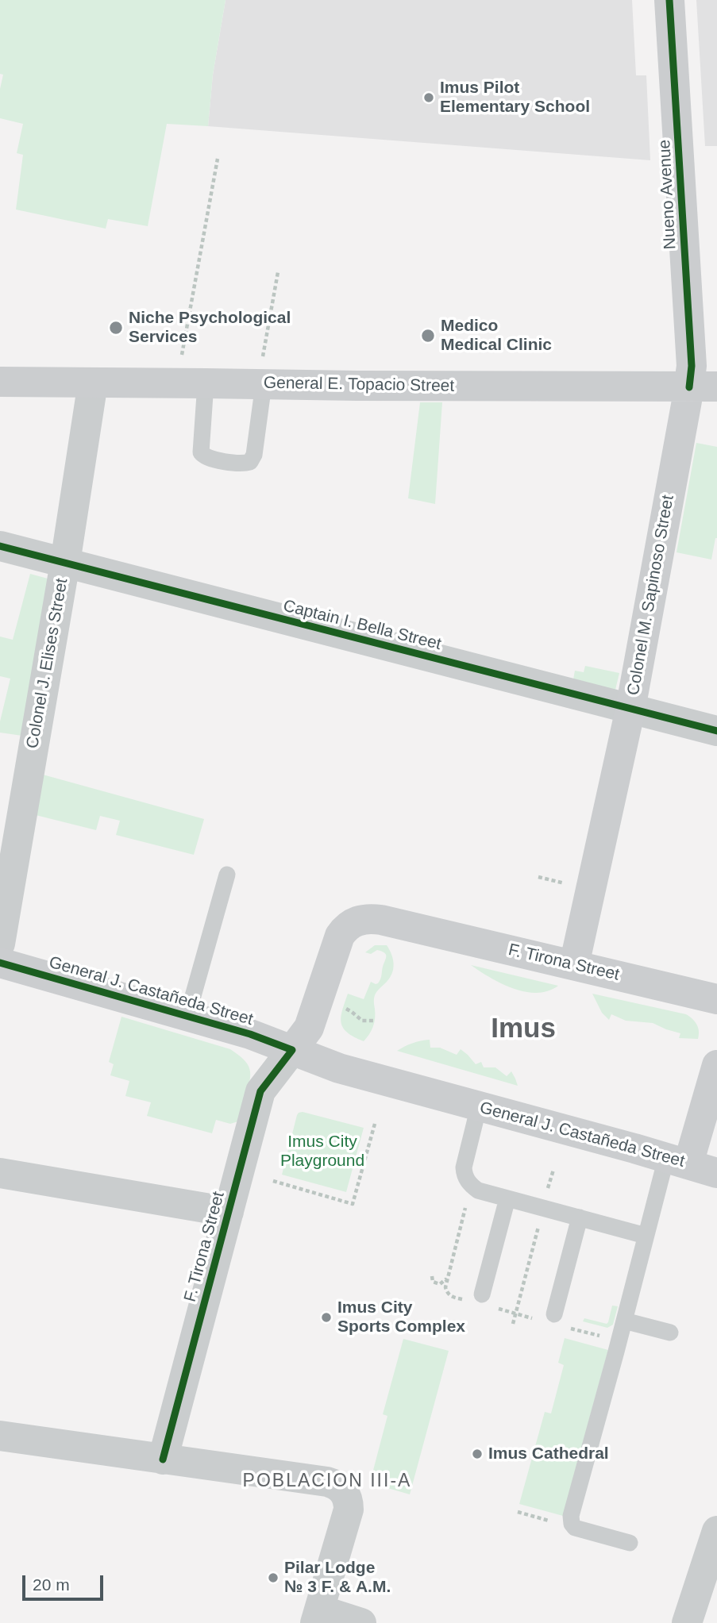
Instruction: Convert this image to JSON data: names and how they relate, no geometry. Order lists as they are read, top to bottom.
{
  "streets": {
    "main road": [
      "Nueno Avenue",
      "General E. Topacio Street",
      "Colonel M. Sapinoso Street",
      "F. Tirona Street",
      "General J. Castañeda Street"
    ],
    "street": ["Captain I. Bella Street", "Colonel J. Elises Street"]
  },
  "crossings": [
    ["Nueno Avenue", "General E. Topacio Street"],
    ["Nueno Avenue", "Colonel M. Sapinoso Street"],
    ["General E. Topacio Street", "Colonel M. Sapinoso Street"],
    ["General E. Topacio Street", "Colonel J. Elises Street"],
    ["Colonel M. Sapinoso Street", "Captain I. Bella Street"],
    ["Colonel M. Sapinoso Street", "F. Tirona Street"],
    ["Captain I. Bella Street", "Colonel J. Elises Street"],
    ["F. Tirona Street", "General J. Castañeda Street"]
  ],
  "districts": ["Imus", "POBLACION III-A"],
  "parks": ["Imus City Playground"],
  "places": [
    "Imus Pilot Elementary School",
    "Niche Psychological Services",
    "Medico Medical Clinic",
    "Imus City Sports Complex",
    "Imus Cathedral",
    "Pilar Lodge № 3 F. & A.M."
  ],
  "scale_bar": "20 m"
}
